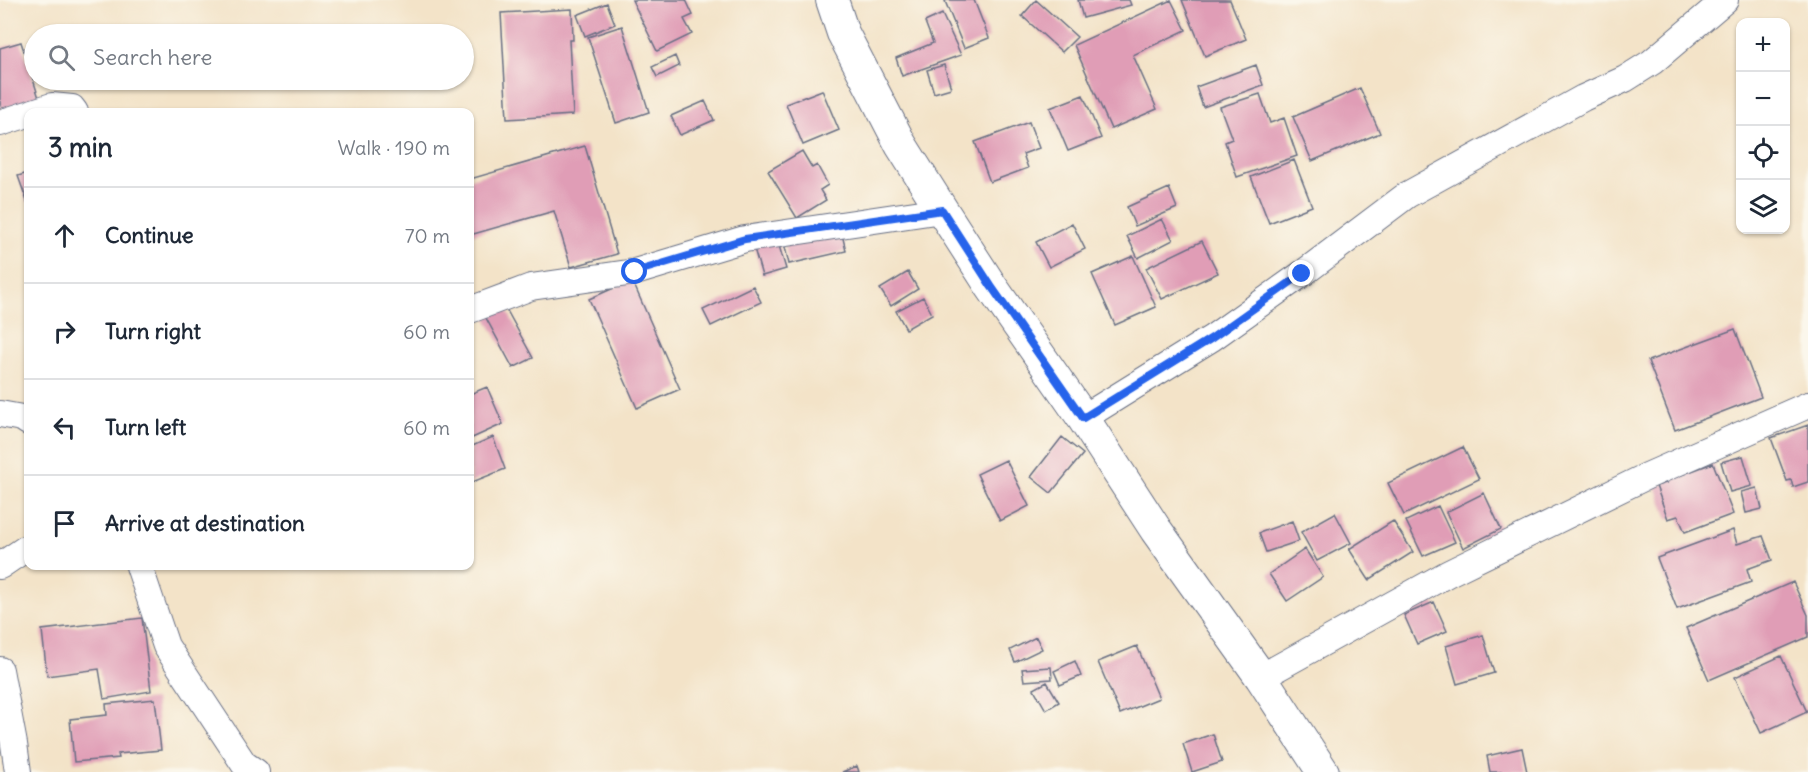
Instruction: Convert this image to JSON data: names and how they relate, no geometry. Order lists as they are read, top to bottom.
{
  "page": {
    "map_buttons": ["+", "−"],
    "search": "Search here",
    "heading": ["3 min", "Walk · 190 m"],
    "list": [
      ["Continue", "70 m"],
      ["Turn right", "60 m"],
      ["Turn left", "60 m"],
      "Arrive at destination"
    ]
  }
}
